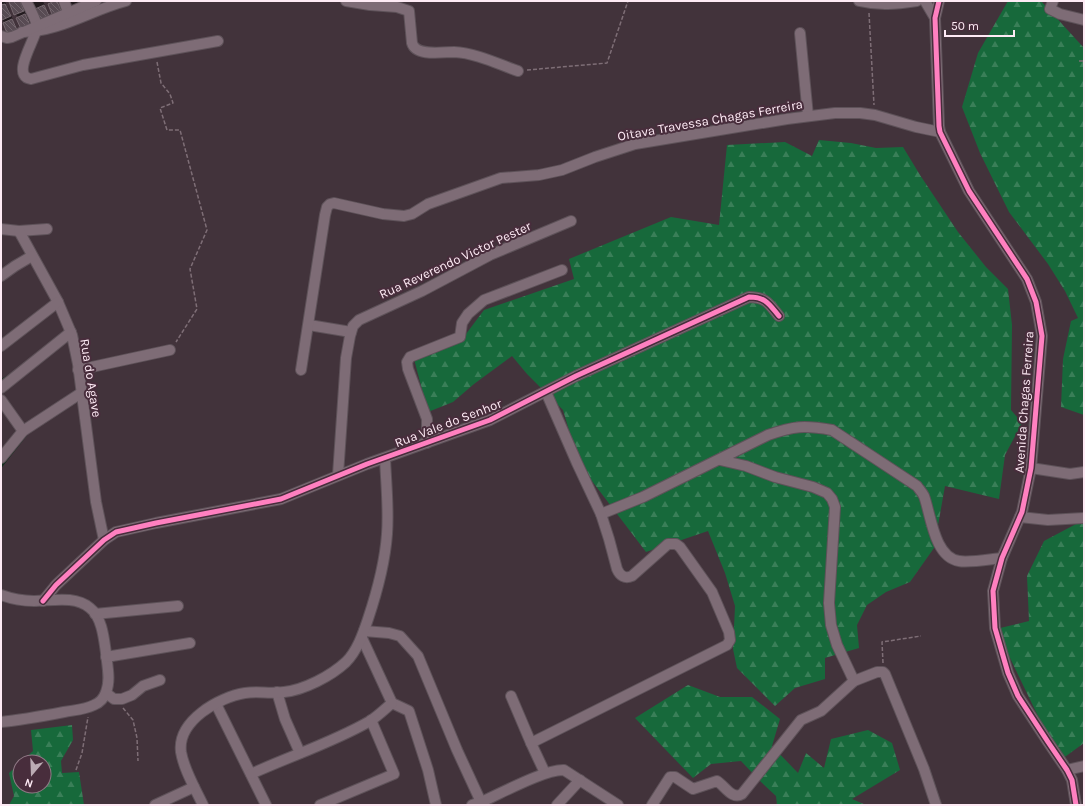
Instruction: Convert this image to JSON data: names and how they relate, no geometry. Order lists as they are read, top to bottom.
{
  "streets": {
    "street": [
      "Oitava Travessa Chagas Ferreira",
      "Rua Reverendo Victor Pester",
      "Rua do Agave",
      "Avenida Chagas Ferreira",
      "Rua Vale do Senhor"
    ]
  },
  "crossings": [
    ["Oitava Travessa Chagas Ferreira", "Avenida Chagas Ferreira"],
    ["Rua do Agave", "Rua Vale do Senhor"]
  ],
  "scale_bar": "50 m",
  "north": "bottom"
}
